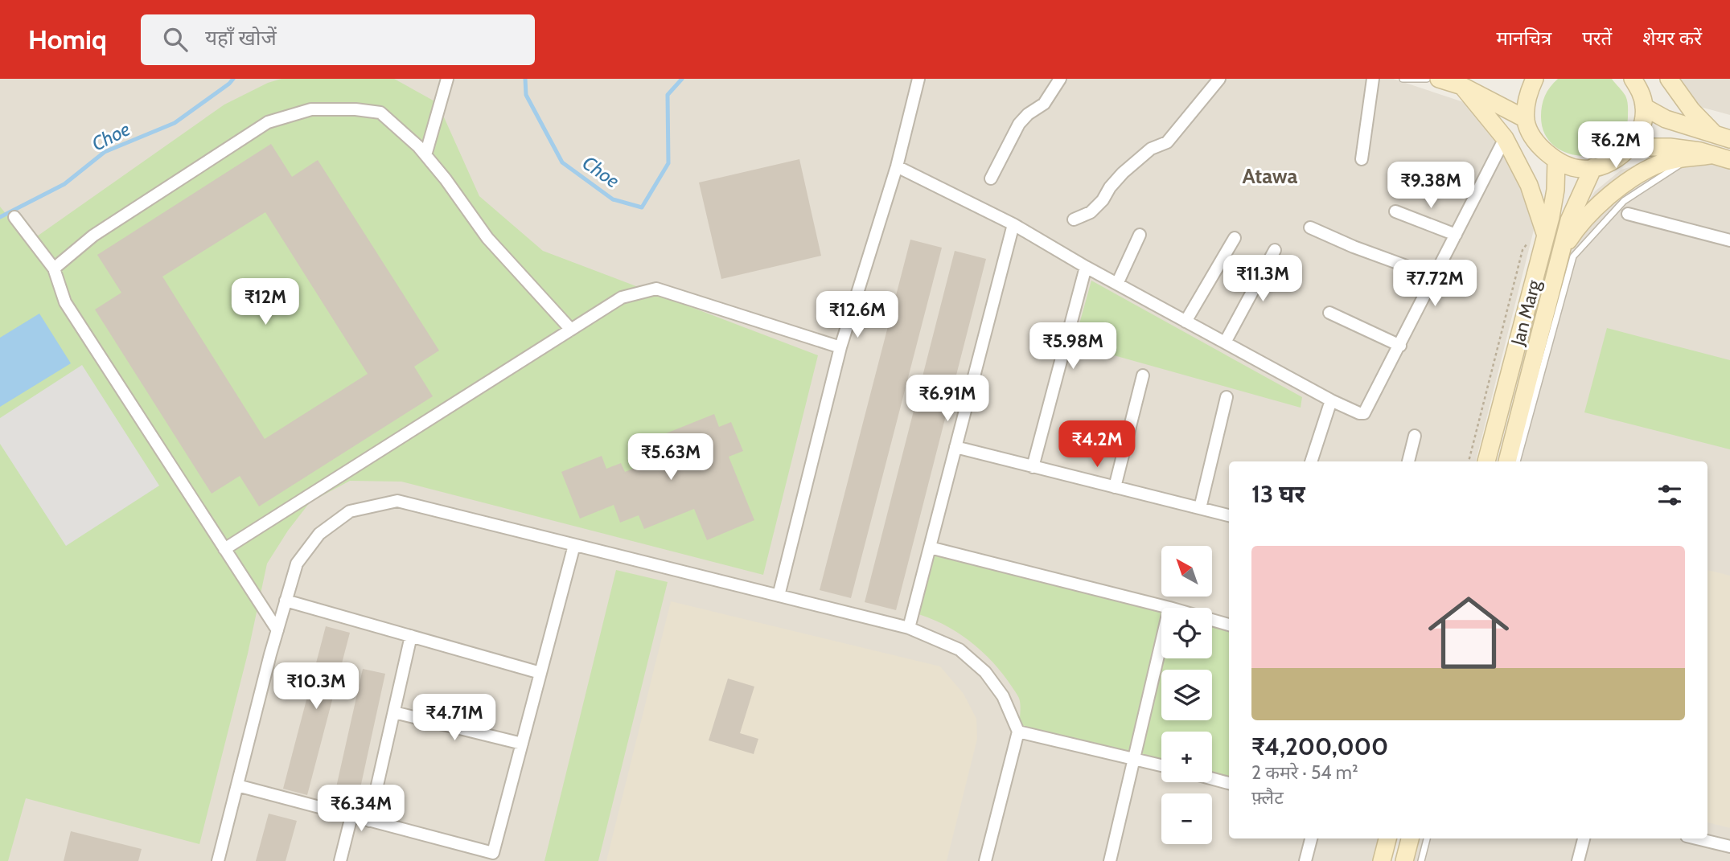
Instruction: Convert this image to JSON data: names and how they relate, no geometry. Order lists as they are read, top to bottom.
{
  "streets": {
    "main road": ["Jan Marg"]
  },
  "districts": ["Atawa"],
  "water": ["Choe"],
  "north": "top left",
  "page": {
    "header": "Homiq",
    "search": "यहाँ खोजें",
    "nav": ["मानचित्र", "परतें", "शेयर करें"],
    "price": [
      "₹6.2M",
      "₹9.38M",
      "₹11.3M",
      "₹7.72M",
      "₹12M",
      "₹12.6M",
      "₹5.98M",
      "₹6.91M",
      "₹4.2M",
      "₹5.63M",
      "₹10.3M",
      "₹4.71M",
      "₹6.34M"
    ],
    "heading": "13 घर",
    "list": [
      {
        "name": "₹4,200,000",
        "note": "2 कमरे · 54 m² · फ़्लैट"
      }
    ],
    "map_buttons": ["+", "−"]
  }
}
